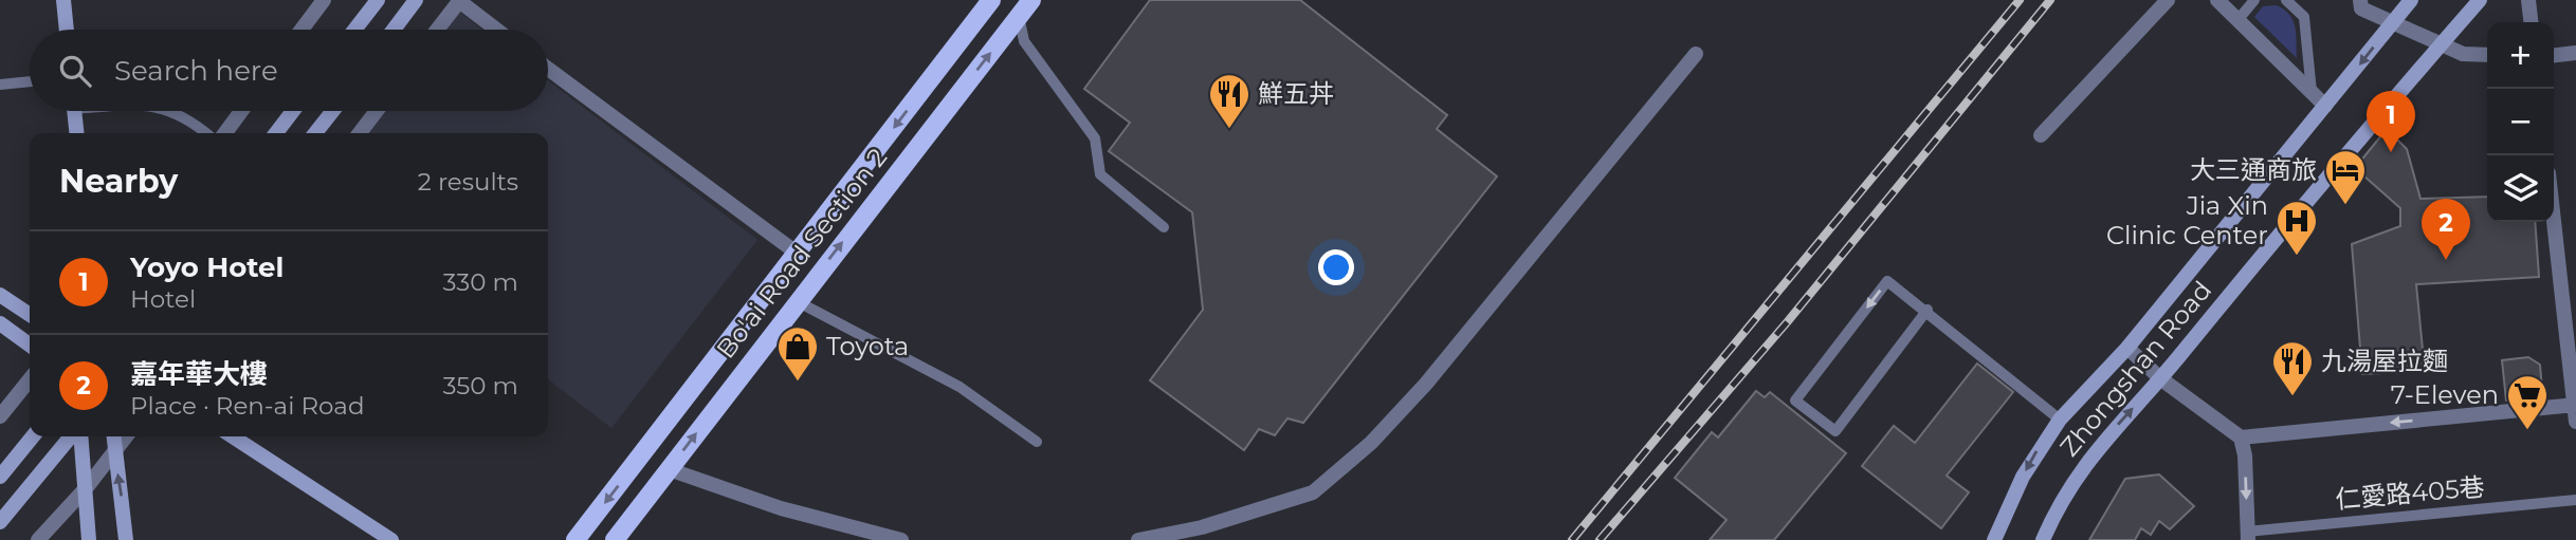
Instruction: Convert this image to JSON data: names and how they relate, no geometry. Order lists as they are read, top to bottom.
{
  "streets": {
    "main road": ["Bo'ai Road Section 2", "Zhongshan Road"],
    "lane": ["仁愛路405巷"]
  },
  "places": {
    "restaurant": ["鮮五丼", "九湯屋拉麵"],
    "hotel": ["大三通商旅"],
    "hospital": ["Jia Xin Clinic Center"],
    "shop": ["Toyota"],
    "supermarket": ["7-Eleven"]
  },
  "page": {
    "map_buttons": ["+", "−"],
    "search": "Search here",
    "pins": ["1", "2"],
    "heading": ["Nearby", "2 results"],
    "list": [
      {
        "mark": "1",
        "name": "Yoyo Hotel",
        "note": "Hotel",
        "value": "330 m"
      },
      {
        "mark": "2",
        "name": "嘉年華大樓",
        "note": "Place · Ren-ai Road",
        "value": "350 m"
      }
    ]
  }
}
